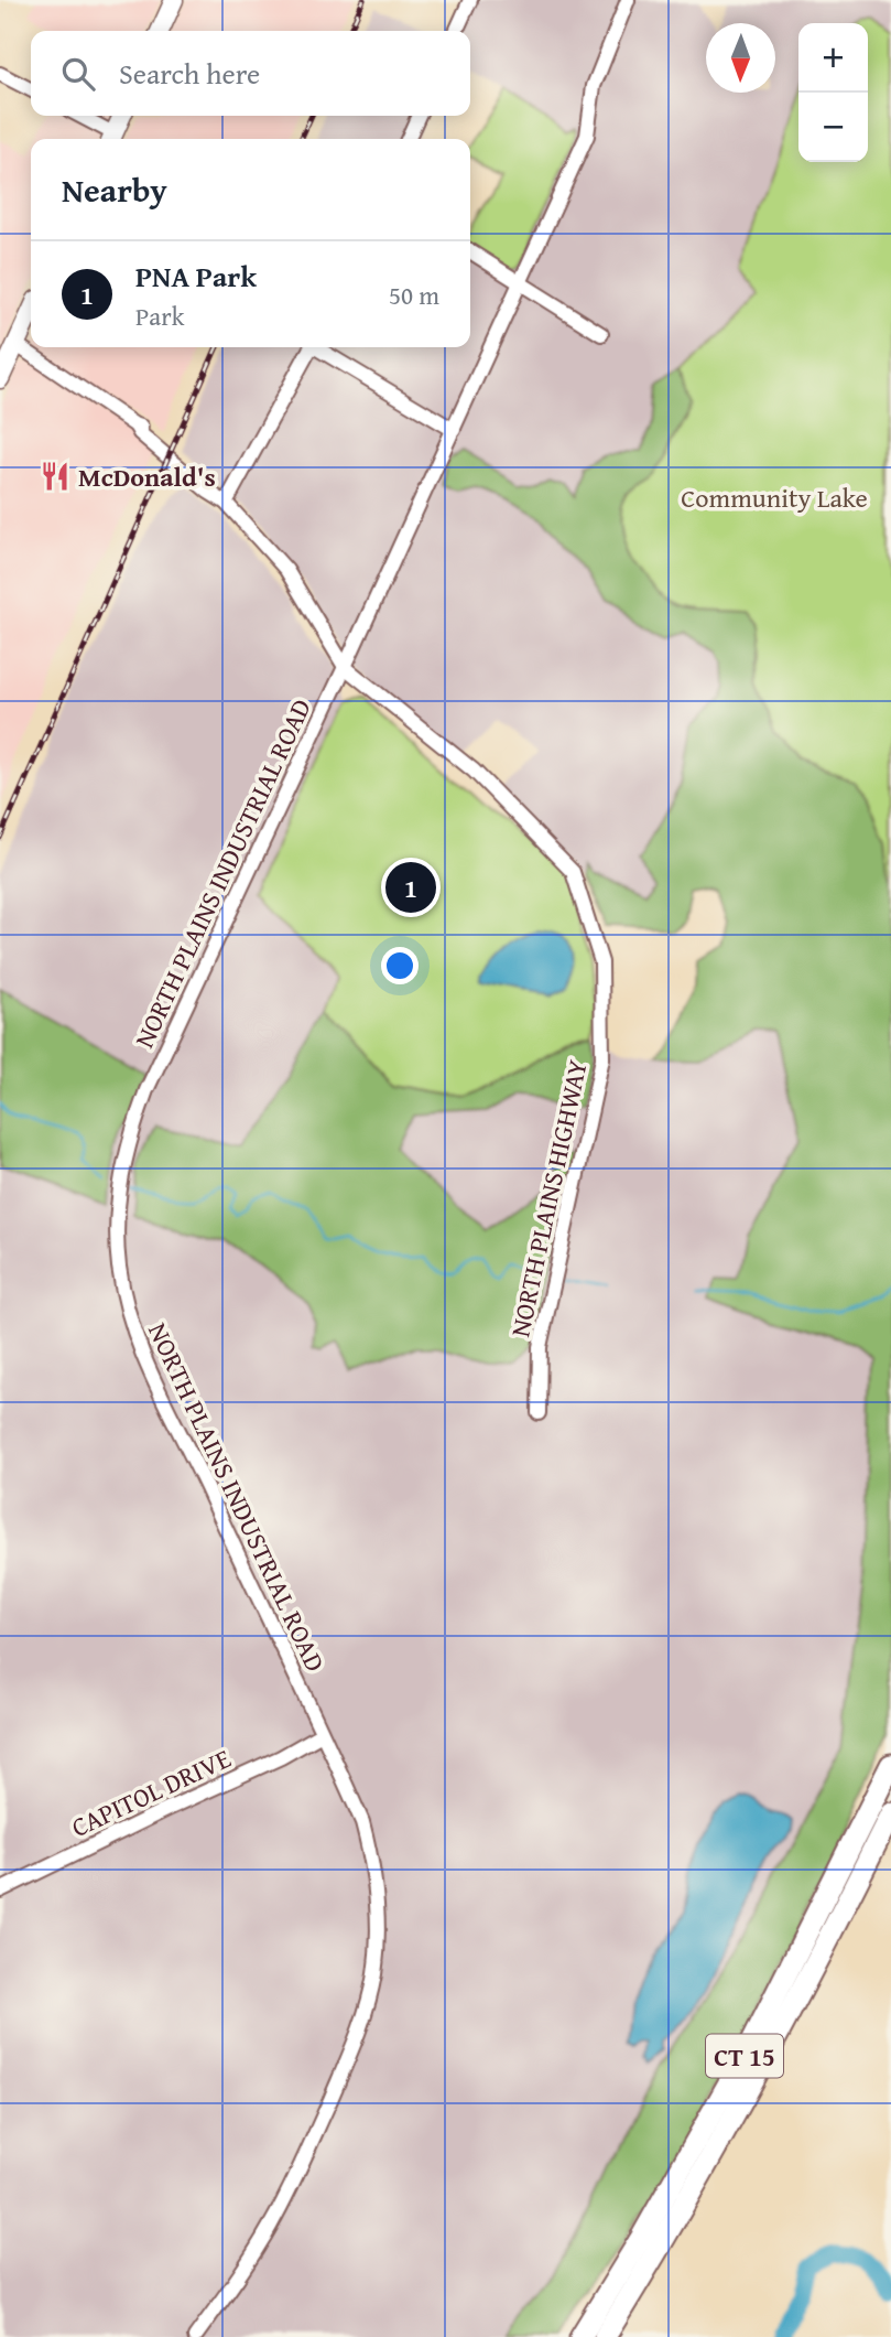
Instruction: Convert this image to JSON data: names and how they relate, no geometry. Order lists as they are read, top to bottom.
{
  "streets": {
    "highway": ["CT 15"],
    "street": ["NORTH PLAINS INDUSTRIAL ROAD", "NORTH PLAINS HIGHWAY", "CAPITOL DRIVE"]
  },
  "crossings": [
    ["NORTH PLAINS INDUSTRIAL ROAD", "NORTH PLAINS HIGHWAY"],
    ["NORTH PLAINS INDUSTRIAL ROAD", "CAPITOL DRIVE"]
  ],
  "parks": ["Community Lake"],
  "places": {
    "restaurant": ["McDonald's"]
  },
  "north": "bottom",
  "page": {
    "map_buttons": ["+", "−"],
    "search": "Search here",
    "heading": "Nearby",
    "list": [
      {
        "mark": "1",
        "name": "PNA Park",
        "note": "Park",
        "value": "50 m"
      }
    ],
    "pins": "1"
  }
}
